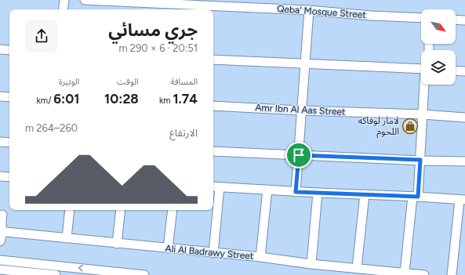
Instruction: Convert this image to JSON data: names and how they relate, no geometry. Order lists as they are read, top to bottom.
{
  "streets": {
    "street": ["Qeba' Mosque Street", "Amr Ibn Al Aas Street", "Ali Al Badrawy Street"]
  },
  "places": {
    "shop": ["لامار لوفاكه اللحوم"]
  },
  "north": "bottom right",
  "page": {
    "heading": ["جري مسائي", "20:51 · 6 × 290 m"],
    "stats": [
      ["المسافة", "1.74 km"],
      ["الوقت", "10:28"],
      ["الوتيرة", "6:01 /km"]
    ],
    "chart": ["الارتفاع", "260–264 m"]
  }
}
